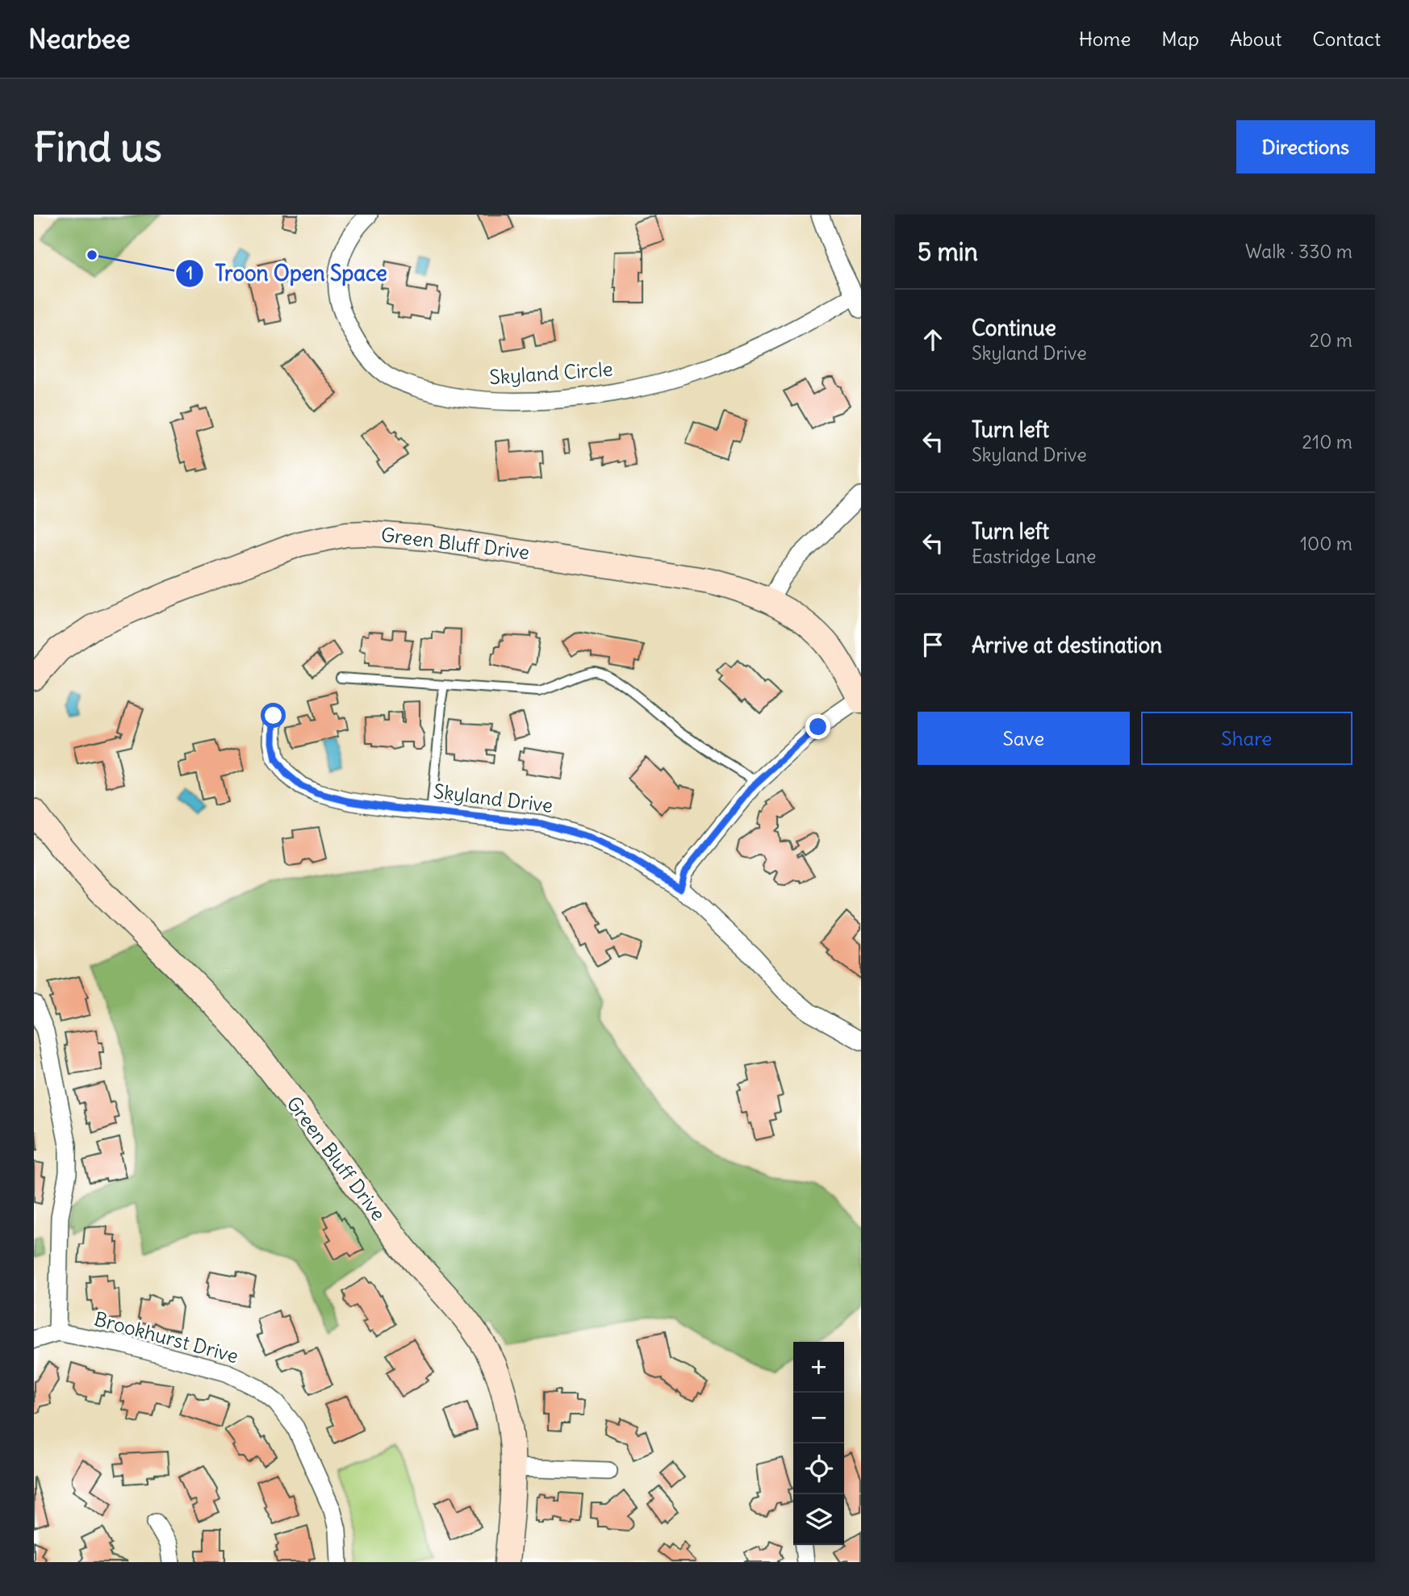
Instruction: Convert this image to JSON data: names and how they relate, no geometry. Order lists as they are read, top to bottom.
{
  "streets": {
    "street": [
      "Skyland Circle",
      "Green Bluff Drive",
      "Skyland Drive",
      "Brookhurst Drive"
    ]
  },
  "places": ["Troon Open Space"],
  "page": {
    "header": "Nearbee",
    "nav": [
      "Home",
      "Map",
      "About",
      "Contact"
    ],
    "buttons": [
      "Directions",
      ["Save", "Share"]
    ],
    "title": "Find us",
    "heading": ["5 min", "Walk · 330 m"],
    "list": [
      ["Continue", "Skyland Drive", "20 m"],
      ["Turn left", "Skyland Drive", "210 m"],
      ["Turn left", "Eastridge Lane", "100 m"],
      "Arrive at destination"
    ],
    "map_buttons": ["+", "−"]
  }
}
